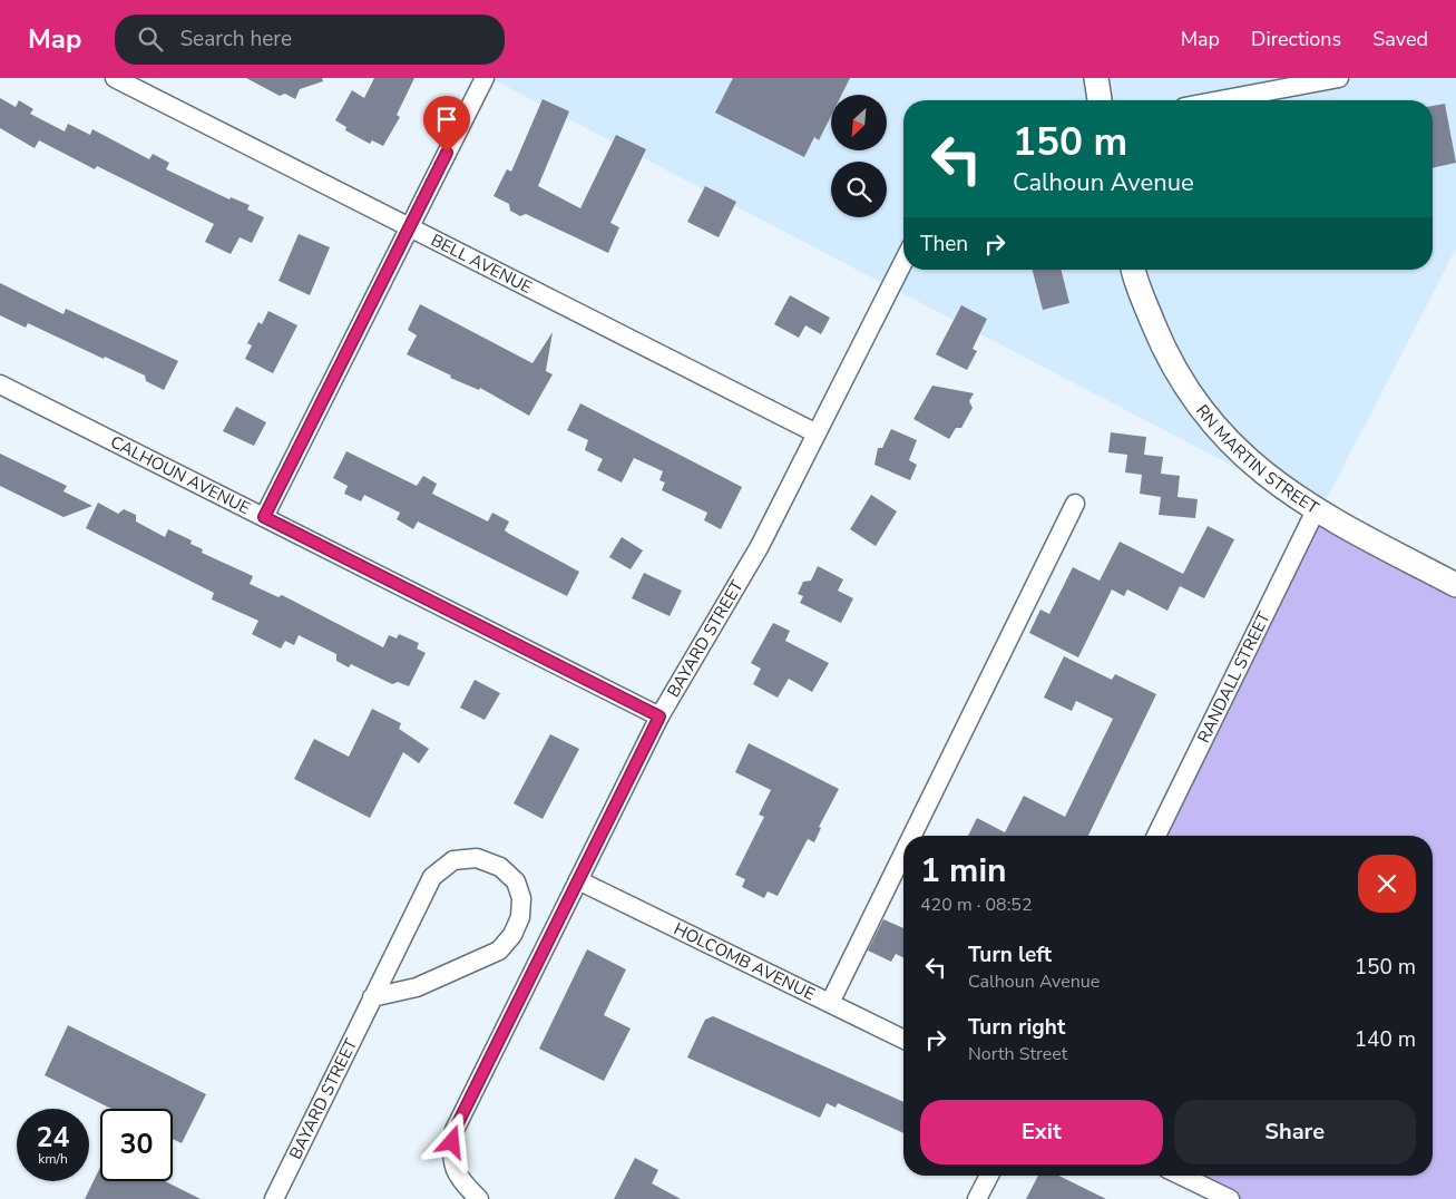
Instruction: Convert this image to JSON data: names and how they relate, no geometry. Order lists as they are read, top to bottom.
{
  "streets": {
    "street": [
      "BELL AVENUE",
      "RN MARTIN STREET",
      "CALHOUN AVENUE",
      "BAYARD STREET",
      "RANDALL STREET",
      "HOLCOMB AVENUE"
    ]
  },
  "crossings": [
    ["BELL AVENUE", "BAYARD STREET"],
    ["RN MARTIN STREET", "RANDALL STREET"],
    ["CALHOUN AVENUE", "BAYARD STREET"],
    ["BAYARD STREET", "HOLCOMB AVENUE"]
  ],
  "north": "bottom left",
  "page": {
    "header": "Map",
    "search": "Search here",
    "nav": ["Map", "Directions", "Saved"],
    "turn": ["150 m", "Calhoun Avenue"],
    "then": "Then",
    "heading": ["1 min", "420 m · 08:52"],
    "list": [
      {
        "name": "Turn left",
        "note": "Calhoun Avenue",
        "value": "150 m"
      },
      {
        "name": "Turn right",
        "note": "North Street",
        "value": "140 m"
      }
    ],
    "buttons": ["Exit", "Share"],
    "speed": "24 km/h",
    "limit": "30"
  }
}
